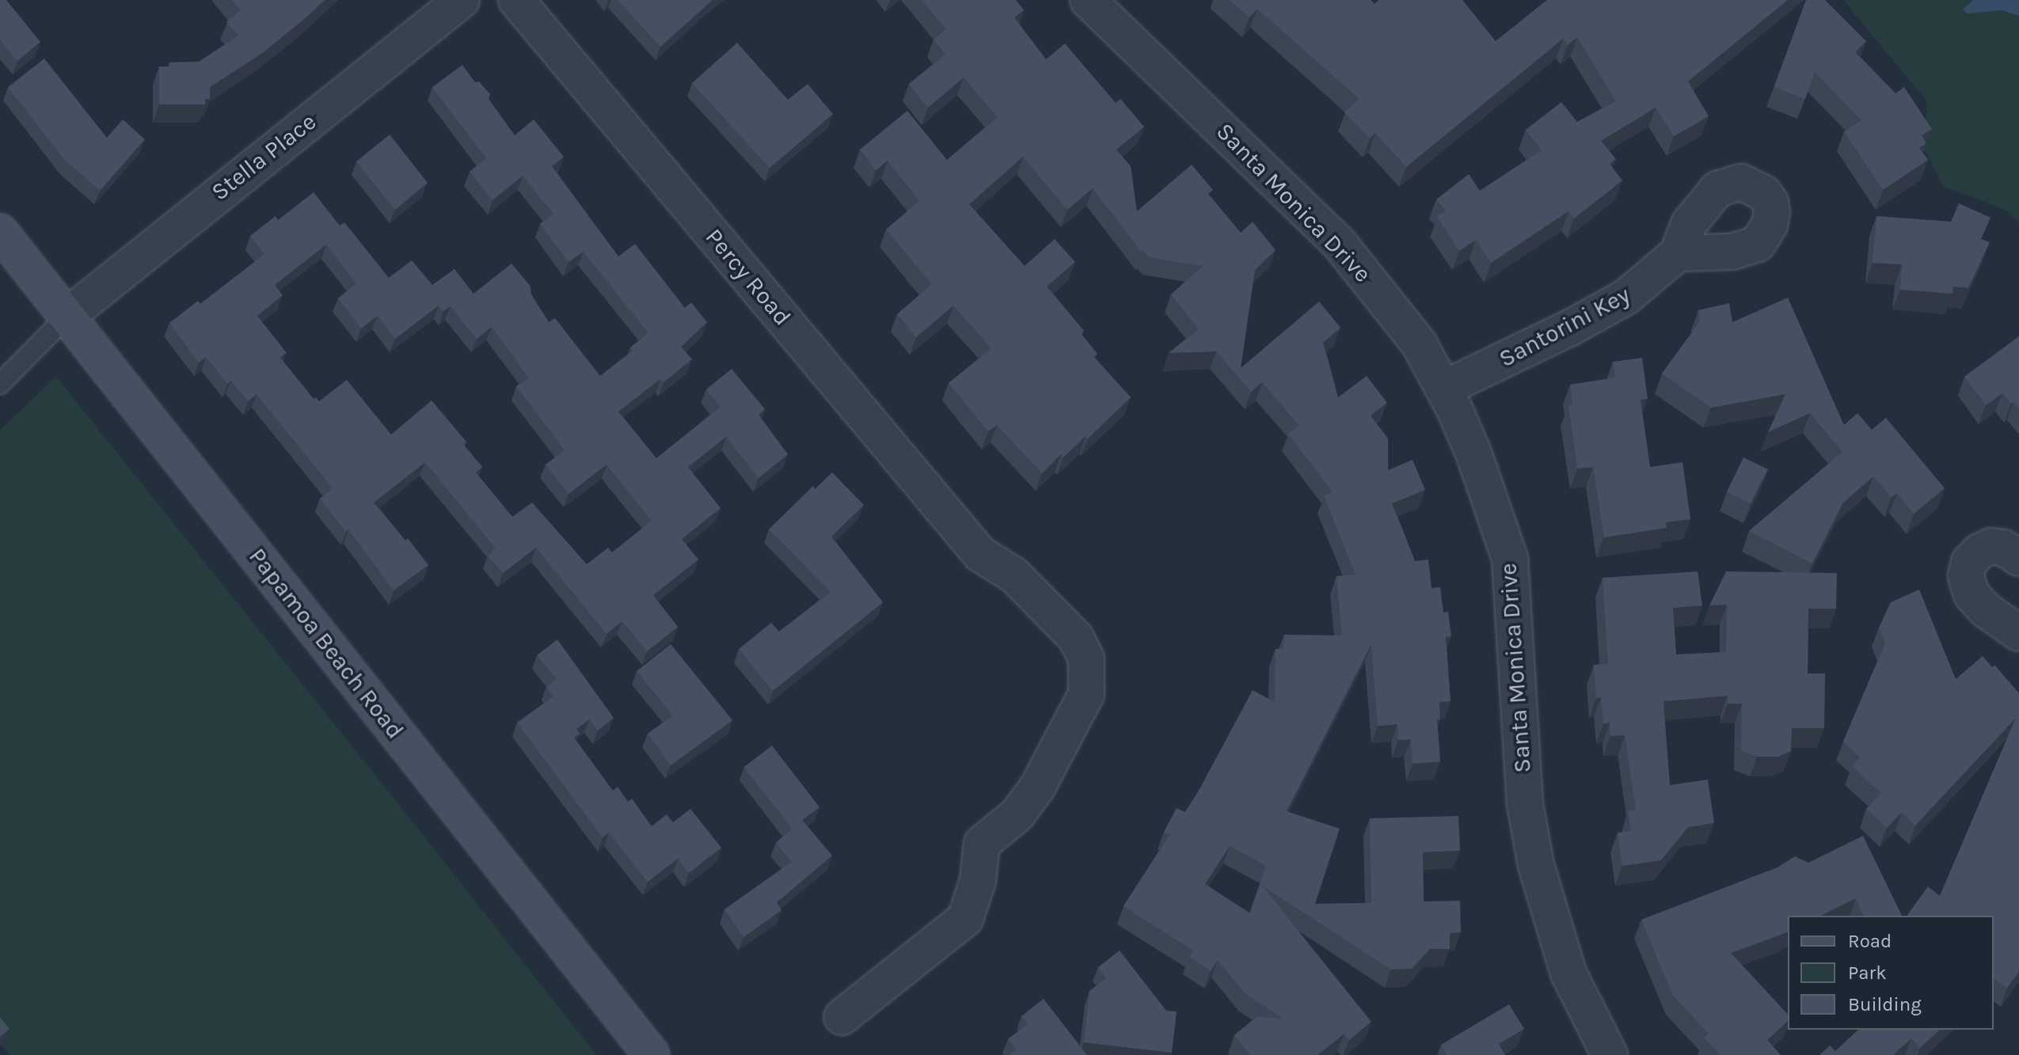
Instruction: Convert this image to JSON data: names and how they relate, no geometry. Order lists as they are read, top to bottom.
{
  "streets": {
    "main road": ["Papamoa Beach Road"],
    "street": [
      "Stella Place",
      "Santa Monica Drive",
      "Percy Road",
      "Santorini Key"
    ]
  },
  "crossings": [
    ["Stella Place", "Papamoa Beach Road"],
    ["Santa Monica Drive", "Santorini Key"]
  ],
  "legend": ["Road", "Park", "Building"]
}
